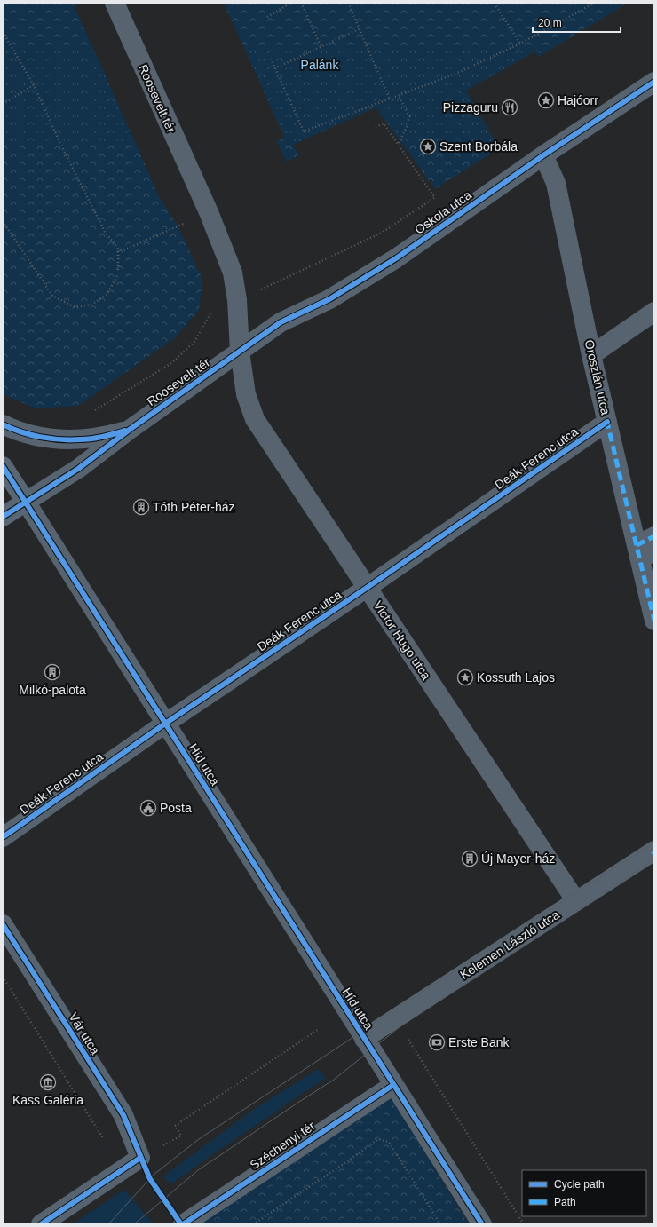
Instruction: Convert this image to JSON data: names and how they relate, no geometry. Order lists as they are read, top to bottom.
{
  "streets": {
    "street": [
      "Roosevelt tér",
      "Oskola utca",
      "Oroszlán utca",
      "Deák Ferenc utca",
      "Victor Hugo utca",
      "Híd utca",
      "Kelemen László utca",
      "Vár utca",
      "Széchenyi tér"
    ]
  },
  "crossings": [
    ["Roosevelt tér", "Oskola utca"],
    ["Roosevelt tér", "Victor Hugo utca"],
    ["Roosevelt tér", "Híd utca"],
    ["Oskola utca", "Oroszlán utca"],
    ["Oskola utca", "Victor Hugo utca"],
    ["Oroszlán utca", "Deák Ferenc utca"],
    ["Deák Ferenc utca", "Victor Hugo utca"],
    ["Deák Ferenc utca", "Híd utca"],
    ["Victor Hugo utca", "Kelemen László utca"],
    ["Híd utca", "Kelemen László utca"]
  ],
  "parks": ["Palánk"],
  "places": {
    "place": ["Hajóorr", "Szent Borbála", "Kossuth Lajos"],
    "restaurant": ["Pizzaguru"],
    "building": ["Tóth Péter-ház", "Milkó-palota", "Új Mayer-ház"],
    "public building": ["Posta"],
    "bank": ["Erste Bank"],
    "museum": ["Kass Galéria"]
  },
  "legend": ["Cycle path", "Path"],
  "scale_bar": "20 m"
}
